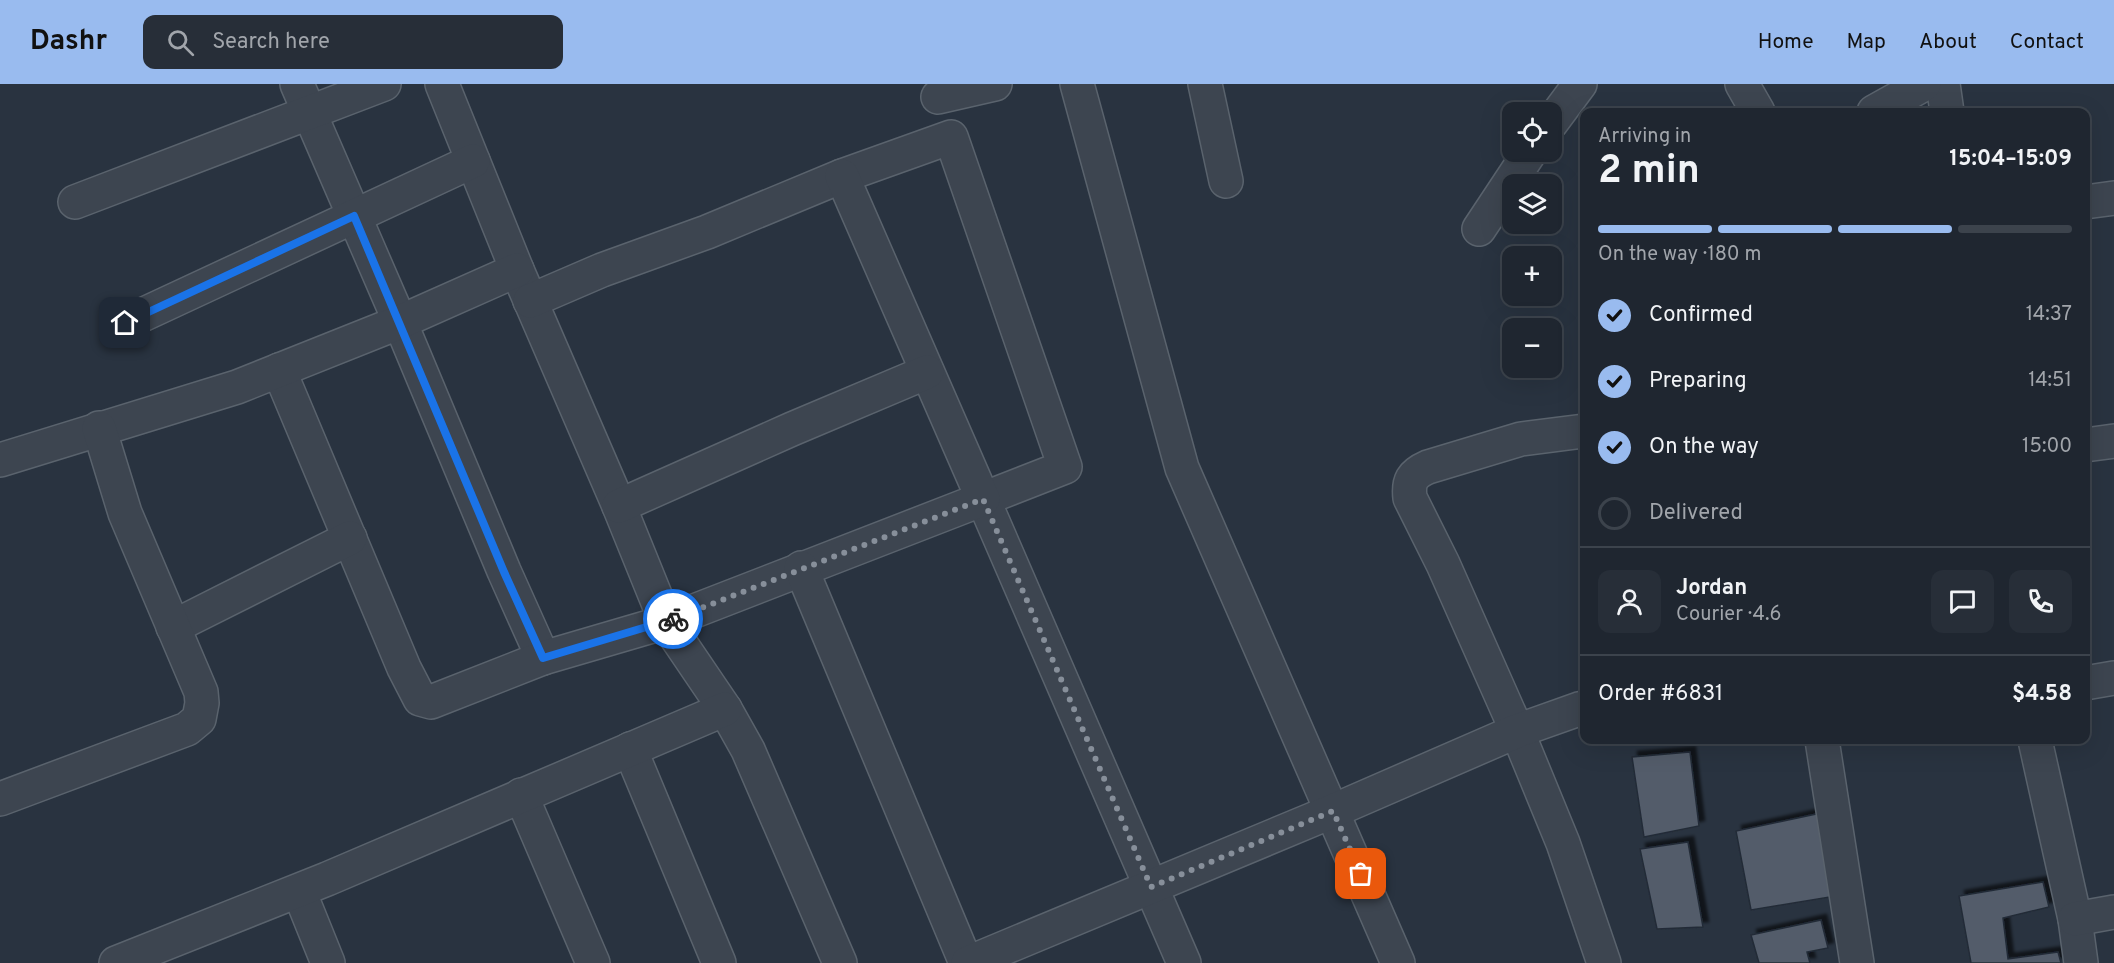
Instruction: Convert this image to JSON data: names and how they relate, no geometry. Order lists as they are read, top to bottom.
{
  "page": {
    "header": "Dashr",
    "search": "Search here",
    "nav": [
      "Home",
      "Map",
      "About",
      "Contact"
    ],
    "map_buttons": ["+", "−"],
    "heading": ["2 min", "Arriving in", "15:04–15:09"],
    "panel": [
      "Jordan",
      "Courier · 4.6",
      "Order #6831",
      "$4.58"
    ],
    "bar": "On the way · 180 m",
    "list": [
      ["Confirmed", "14:37"],
      ["Preparing", "14:51"],
      ["On the way", "15:00"],
      "Delivered"
    ]
  }
}
